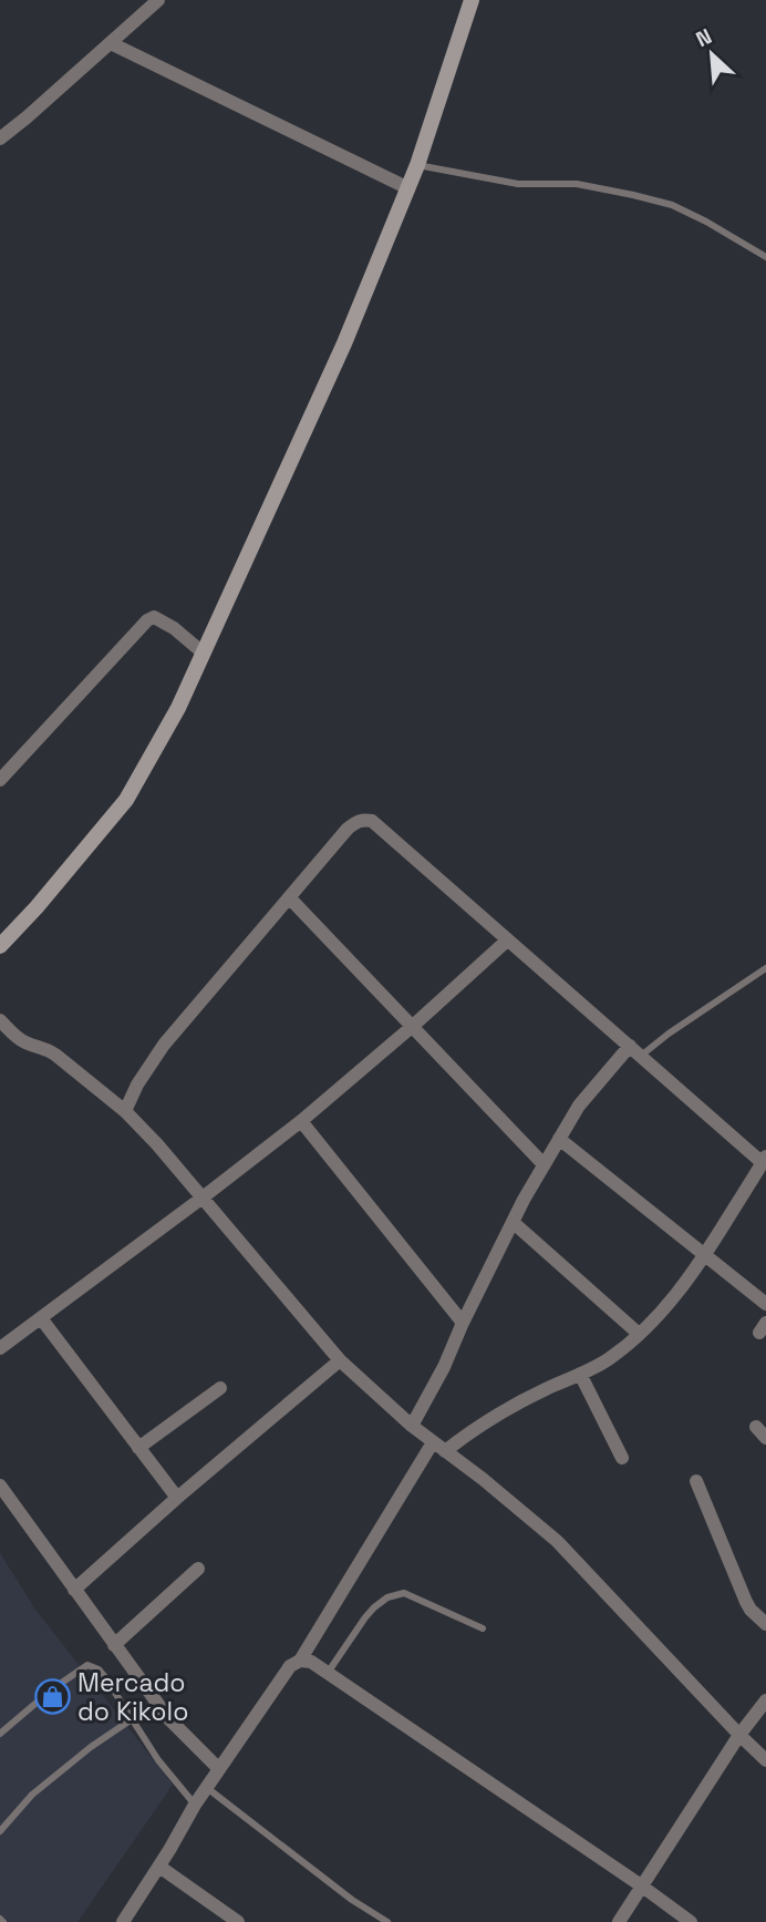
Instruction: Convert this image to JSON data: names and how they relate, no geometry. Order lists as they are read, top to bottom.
{
  "places": {
    "shop": ["Mercado do Kikolo"]
  },
  "north": "top left"
}
